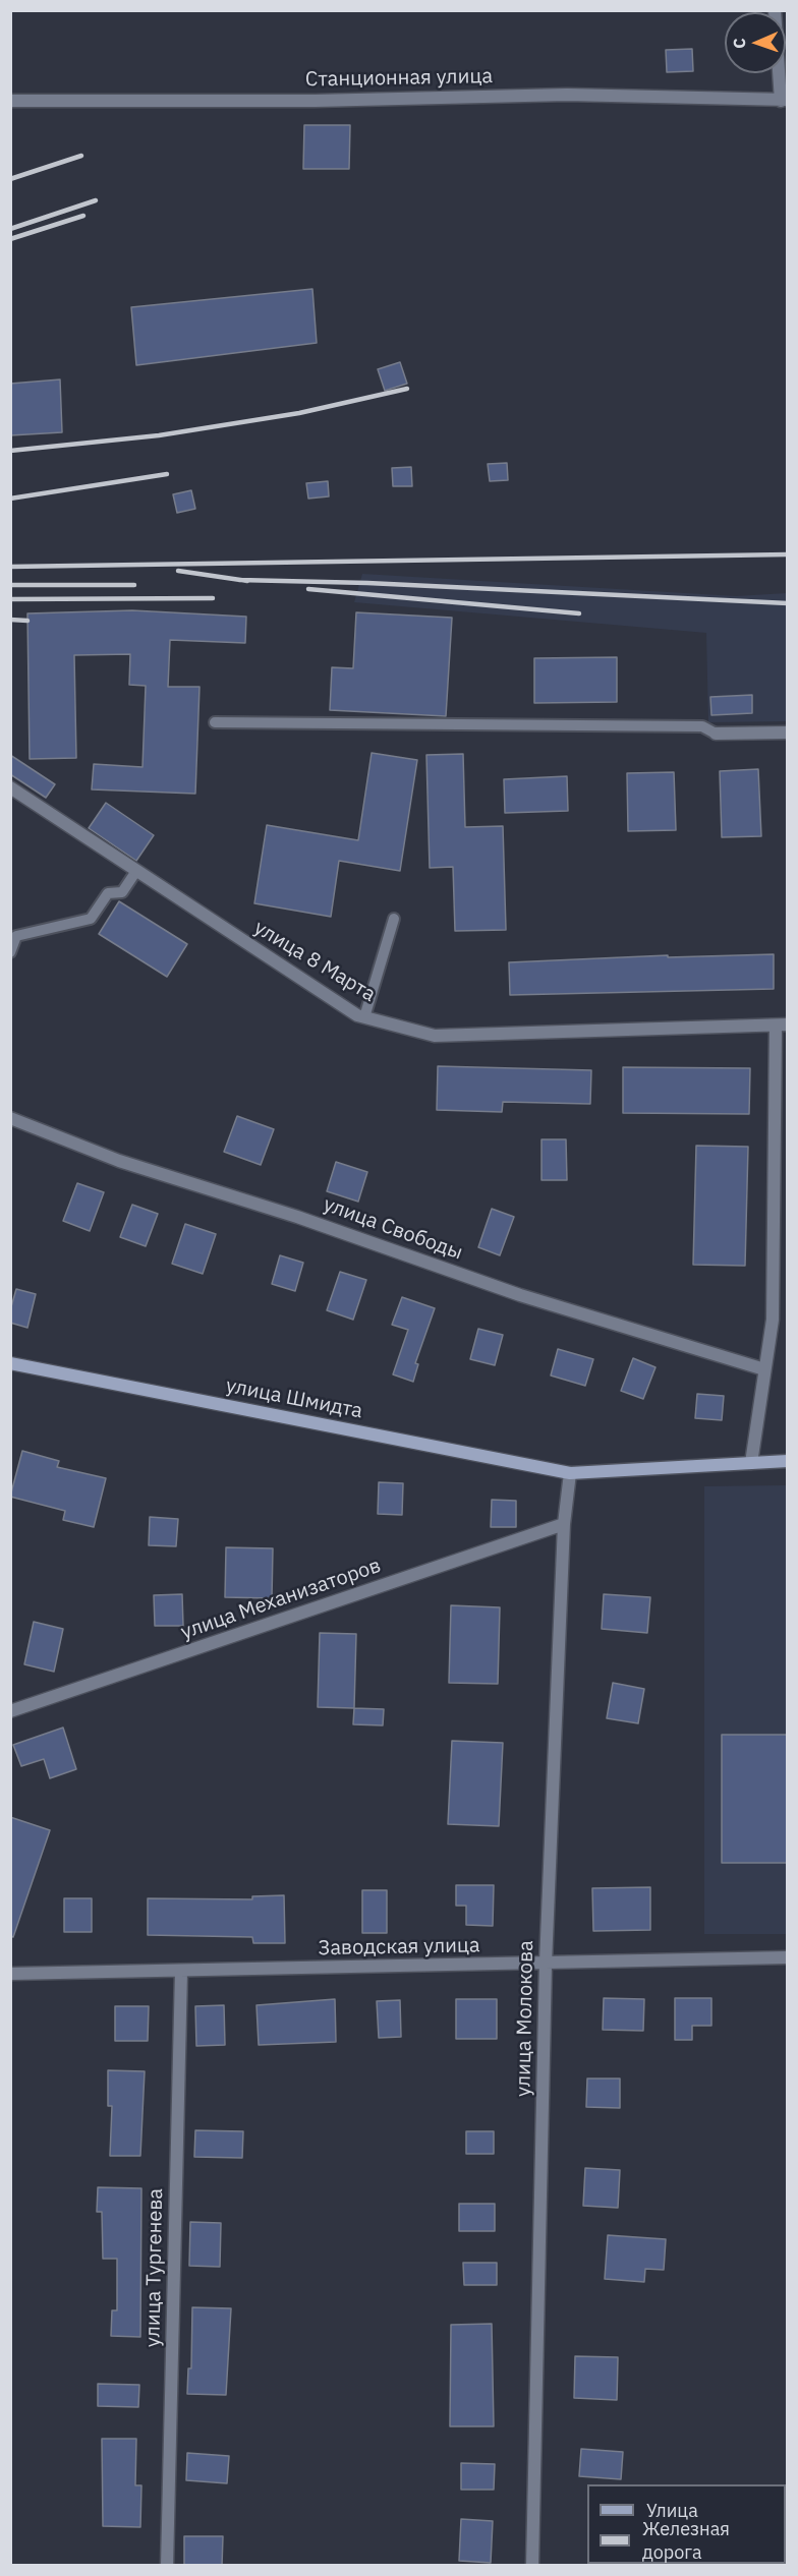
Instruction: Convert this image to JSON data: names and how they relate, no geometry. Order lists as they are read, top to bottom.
{
  "streets": {
    "street": [
      "Станционная улица",
      "улица 8 Марта",
      "улица Свободы",
      "улица Шмидта",
      "улица Механизаторов",
      "Заводская улица",
      "улица Молокова",
      "улица Тургенева"
    ]
  },
  "crossings": [
    ["улица Шмидта", "улица Молокова"],
    ["улица Механизаторов", "улица Молокова"],
    ["Заводская улица", "улица Молокова"],
    ["Заводская улица", "улица Тургенева"]
  ],
  "legend": ["Улица", "Железная дорога"],
  "north": "left"
}
